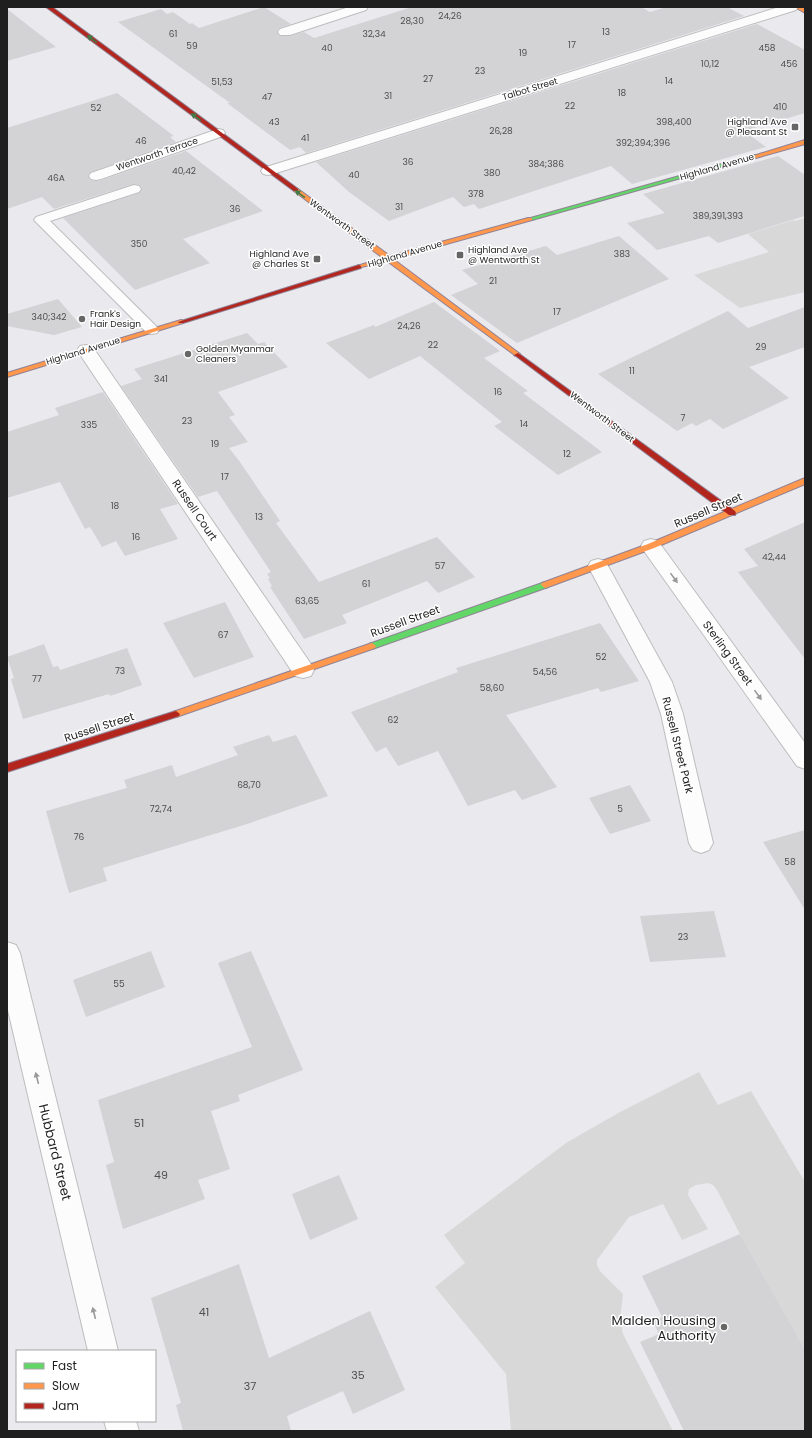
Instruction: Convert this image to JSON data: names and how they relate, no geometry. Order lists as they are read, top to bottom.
{
  "streets": {
    "street": [
      "Talbot Street",
      "Wentworth Terrace",
      "Highland Avenue",
      "Wentworth Street",
      "Russell Court",
      "Russell Street",
      "Sterling Street",
      "Russell Street Park",
      "Hubbard Street"
    ]
  },
  "crossings": [
    ["Talbot Street", "Wentworth Street"],
    ["Wentworth Terrace", "Wentworth Street"],
    ["Highland Avenue", "Wentworth Street"],
    ["Highland Avenue", "Russell Court"],
    ["Wentworth Street", "Russell Street"],
    ["Russell Court", "Russell Street"],
    ["Russell Street", "Sterling Street"],
    ["Russell Street", "Russell Street Park"]
  ],
  "one_way": ["Wentworth Street", "Sterling Street", "Hubbard Street"],
  "places": {
    "transit": ["Highland Ave @ Pleasant St", "Highland Ave @ Wentworth St", "Highland Ave @ Charles St"],
    "other": ["Frank's Hair Design", "Golden Myanmar Cleaners", "Malden Housing Authority"]
  },
  "house_numbers": [
    "24,26",
    "28,30",
    "13",
    "61",
    "32,34",
    "17",
    "59",
    "40",
    "458",
    "19",
    "10,12",
    "456",
    "23",
    "27",
    "14",
    "51,53",
    "18",
    "31",
    "47",
    "22",
    "410",
    "52",
    "43",
    "398,400",
    "26,28",
    "41",
    "46",
    "392;394;396",
    "36",
    "384;386",
    "40,42",
    "380",
    "40",
    "46A",
    "378",
    "31",
    "36",
    "389,391,393",
    "350",
    "383",
    "21",
    "17",
    "340;342",
    "24,26",
    "22",
    "29",
    "11",
    "341",
    "16",
    "7",
    "23",
    "14",
    "335",
    "19",
    "12",
    "17",
    "18",
    "13",
    "16",
    "42,44",
    "57",
    "61",
    "63,65",
    "67",
    "52",
    "73",
    "54,56",
    "77",
    "58,60",
    "62",
    "68,70",
    "72,74",
    "5",
    "76",
    "58",
    "23",
    "55",
    "51",
    "49",
    "41",
    "35",
    "37"
  ],
  "legend": ["Fast", "Slow", "Jam"]
}
